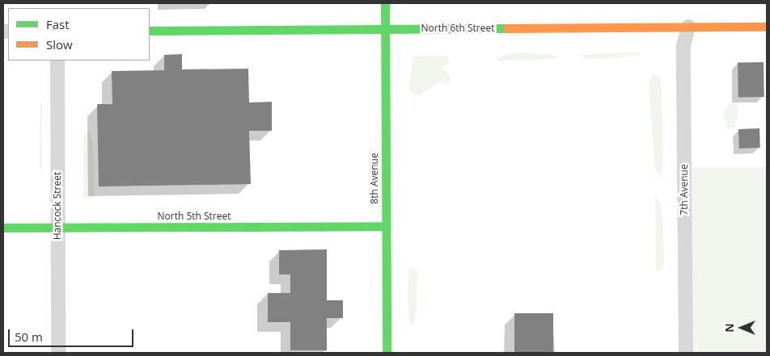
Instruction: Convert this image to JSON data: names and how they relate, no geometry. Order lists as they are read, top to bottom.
{
  "streets": {
    "street": [
      "North 6th Street",
      "8th Avenue",
      "7th Avenue",
      "Hancock Street",
      "North 5th Street"
    ]
  },
  "crossings": [
    ["North 6th Street", "8th Avenue"],
    ["North 6th Street", "7th Avenue"],
    ["8th Avenue", "North 5th Street"],
    ["Hancock Street", "North 5th Street"]
  ],
  "legend": ["Fast", "Slow"],
  "scale_bar": "50 m",
  "north": "left"
}
